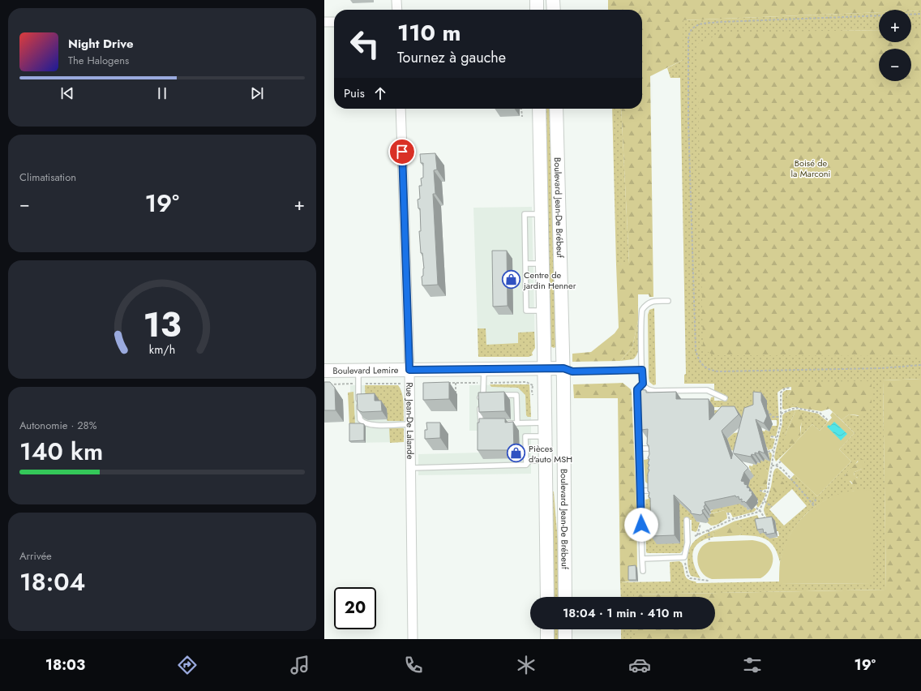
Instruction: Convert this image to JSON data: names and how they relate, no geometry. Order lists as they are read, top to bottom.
{
  "streets": {
    "main road": ["Boulevard Jean-De Brébeuf", "Boulevard Lemire"],
    "street": ["Rue Jean-De Lalande"]
  },
  "crossings": [
    ["Boulevard Jean-De Brébeuf", "Boulevard Lemire"],
    ["Boulevard Lemire", "Rue Jean-De Lalande"]
  ],
  "parks": ["Boisé de la Marconi"],
  "places": {
    "shop": ["Centre de jardin Henner", "Pièces d'auto MSH"]
  },
  "page": {
    "map_buttons": ["+", "−"],
    "turn": ["110 m", "Tournez à gauche"],
    "song": ["Night Drive", "The Halogens"],
    "then": "Puis",
    "tile": [
      "Climatisation",
      ["Autonomie · 28%", "140 km"],
      ["Arrivée", "18:04"]
    ],
    "heat": ["−", "19°", "+"],
    "limit": "20",
    "trip": "18:04 · 1 min · 410 m",
    "tabs": ["18:03", "19°"],
    "gauge": ["13", "km/h"]
  }
}
